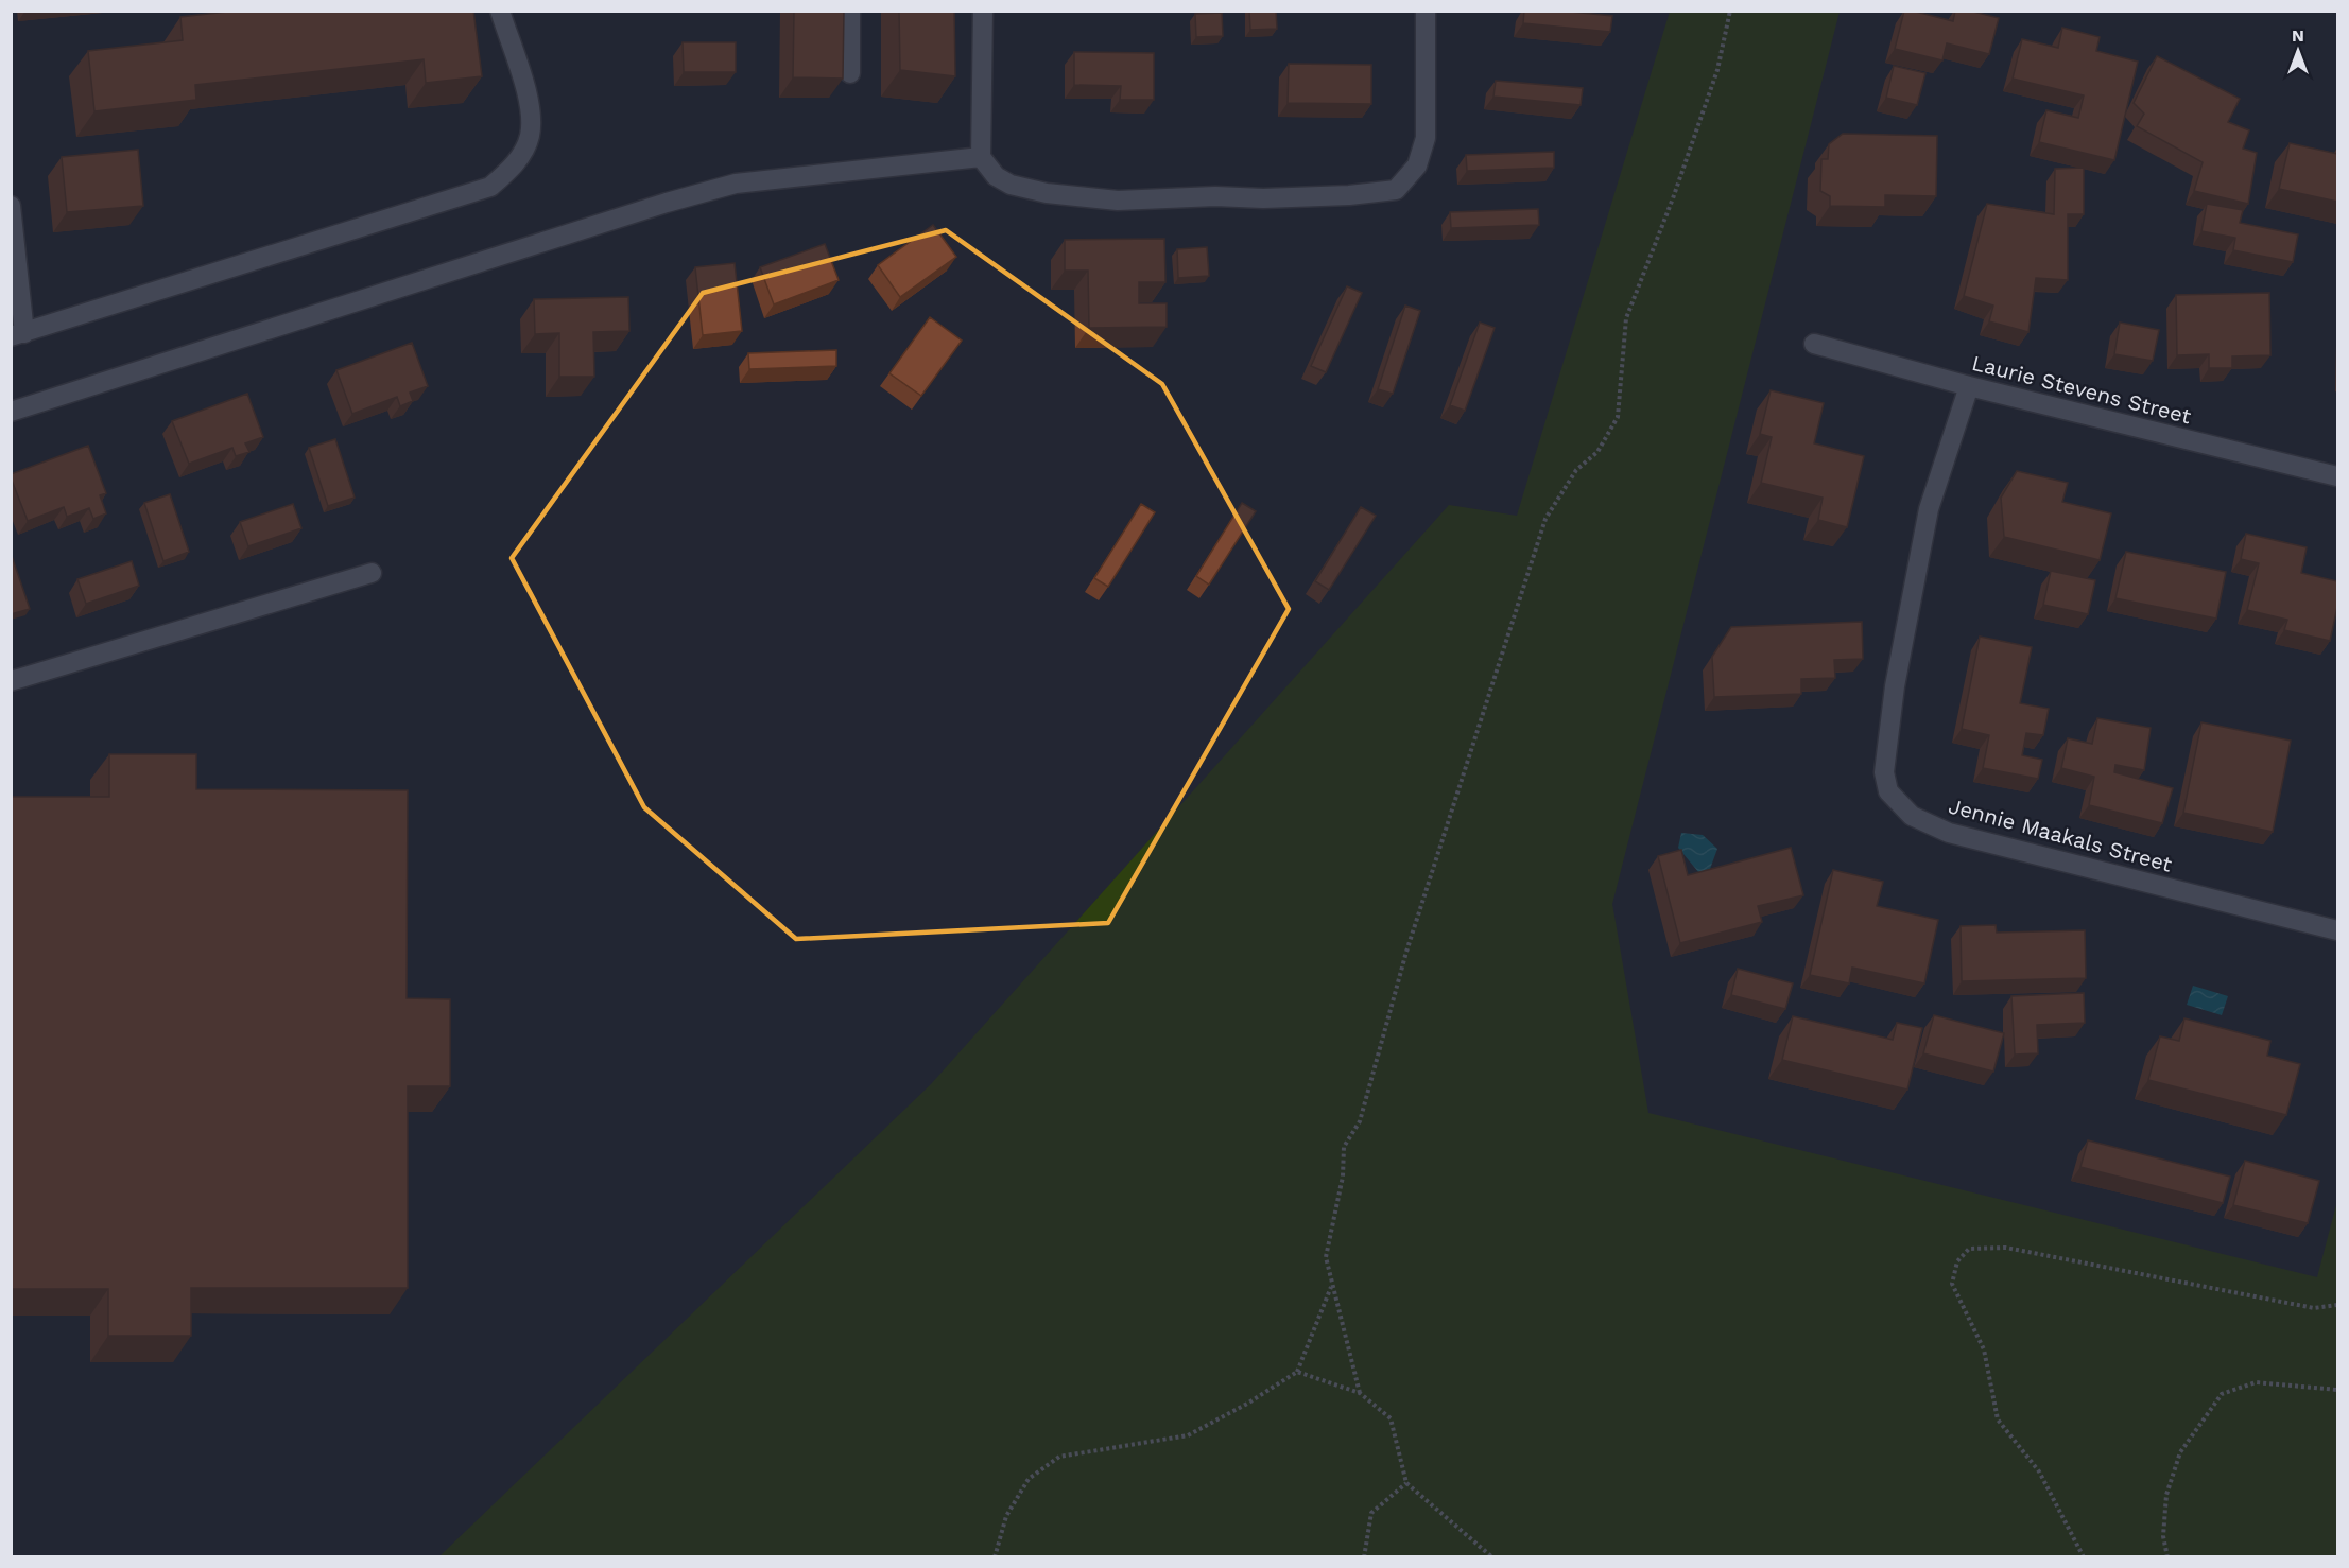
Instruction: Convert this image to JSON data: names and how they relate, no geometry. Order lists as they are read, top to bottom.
{
  "streets": {
    "street": ["Laurie Stevens Street", "Jennie Maakals Street"]
  },
  "crossings": [
    ["Laurie Stevens Street", "Jennie Maakals Street"]
  ],
  "north": "top"
}
